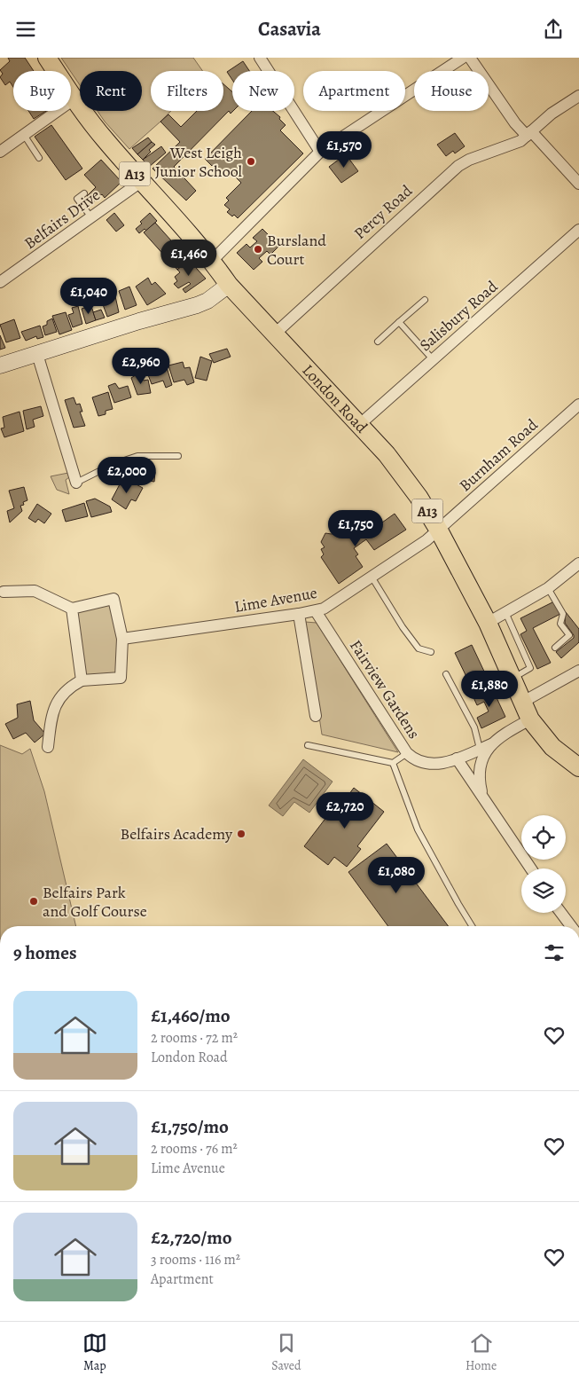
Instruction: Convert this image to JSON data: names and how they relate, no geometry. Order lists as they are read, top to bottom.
{
  "streets": {
    "main road": ["A13", "London Road"],
    "street": [
      "Percy Road",
      "Belfairs Drive",
      "Salisbury Road",
      "Burnham Road",
      "Lime Avenue",
      "Fairview Gardens"
    ]
  },
  "crossings": [
    ["Percy Road", "London Road"],
    ["Belfairs Drive", "London Road"],
    ["Salisbury Road", "London Road"],
    ["London Road", "Burnham Road"],
    ["London Road", "Lime Avenue"],
    ["London Road", "Fairview Gardens"],
    ["Burnham Road", "Lime Avenue"],
    ["Lime Avenue", "Fairview Gardens"]
  ],
  "places": [
    "West Leigh Junior School",
    "Bursland Court",
    "Belfairs Academy",
    "Belfairs Park and Golf Course"
  ],
  "page": {
    "header": "Casavia",
    "chip": [
      "Buy",
      "Rent",
      "Filters",
      "New",
      "Apartment",
      "House"
    ],
    "price": [
      "£1,570",
      "£1,460",
      "£1,040",
      "£2,960",
      "£2,000",
      "£1,750",
      "£1,880",
      "£2,720",
      "£1,080"
    ],
    "heading": "9 homes",
    "list": [
      {
        "name": "£1,460/mo",
        "note": "2 rooms · 72 m² · London Road"
      },
      {
        "name": "£1,750/mo",
        "note": "2 rooms · 76 m² · Lime Avenue"
      },
      {
        "name": "£2,720/mo",
        "note": "3 rooms · 116 m² · Apartment"
      }
    ],
    "tabs": ["Map", "Saved", "Home"]
  }
}
